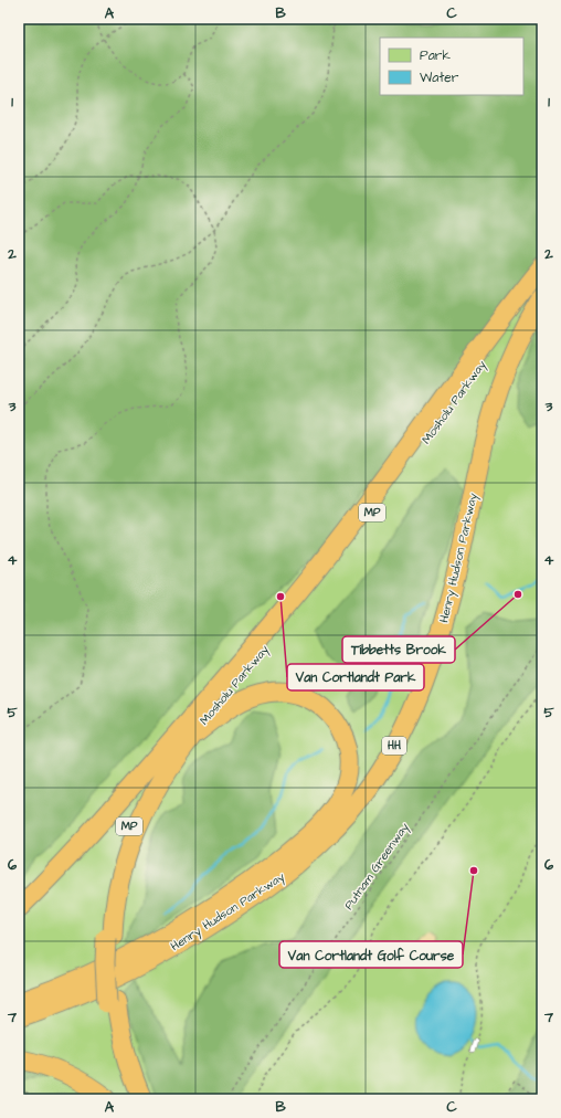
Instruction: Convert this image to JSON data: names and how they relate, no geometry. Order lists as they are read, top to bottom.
{
  "streets": {
    "highway": [
      "Mosholu Parkway",
      "MP",
      "Henry Hudson Parkway",
      "HH"
    ],
    "path": ["Putnam Greenway"]
  },
  "places": ["Tibbetts Brook", "Van Cortlandt Park", "Van Cortlandt Golf Course"],
  "legend": ["Park", "Water"],
  "grid": {
    "columns": ["A", "B", "C"],
    "rows": [
      "1",
      "2",
      "3",
      "4",
      "5",
      "6",
      "7"
    ]
  }
}
